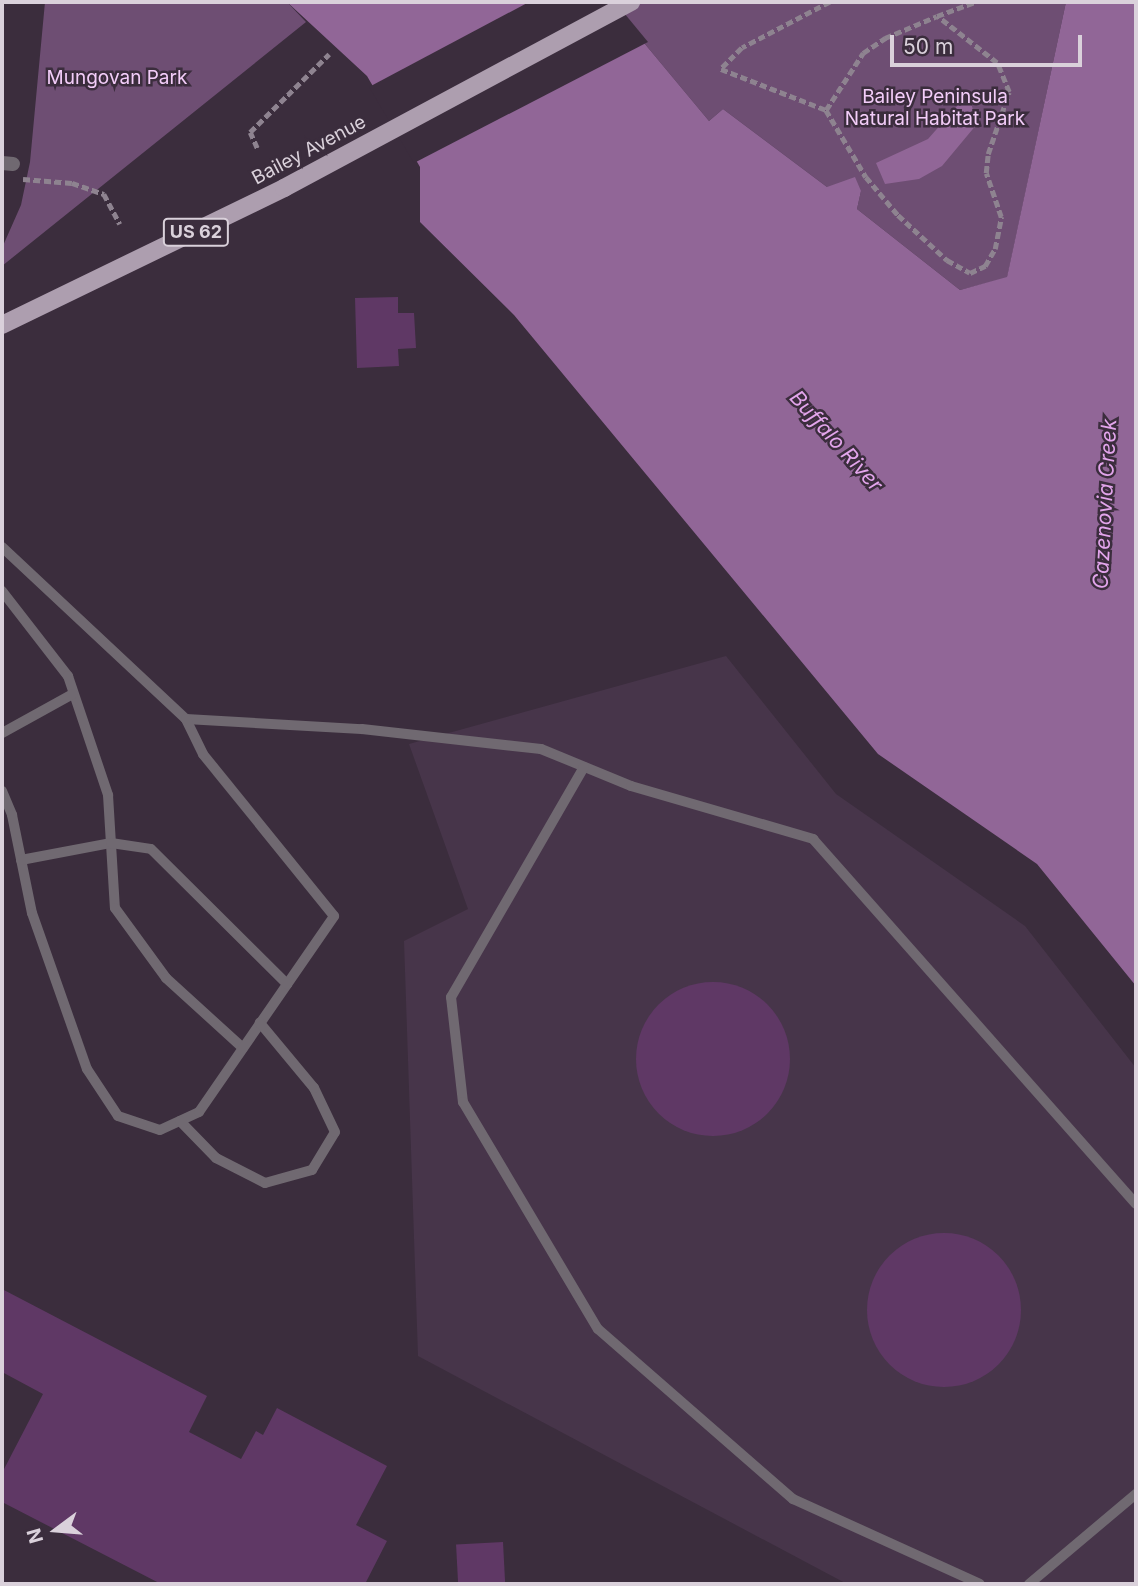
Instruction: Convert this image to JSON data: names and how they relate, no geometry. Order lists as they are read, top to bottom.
{
  "streets": {
    "main road": ["Bailey Avenue", "US 62"]
  },
  "water": ["Buffalo River", "Cazenovia Creek"],
  "parks": ["Mungovan Park", "Bailey Peninsula Natural Habitat Park"],
  "scale_bar": "50 m",
  "north": "left"
}
